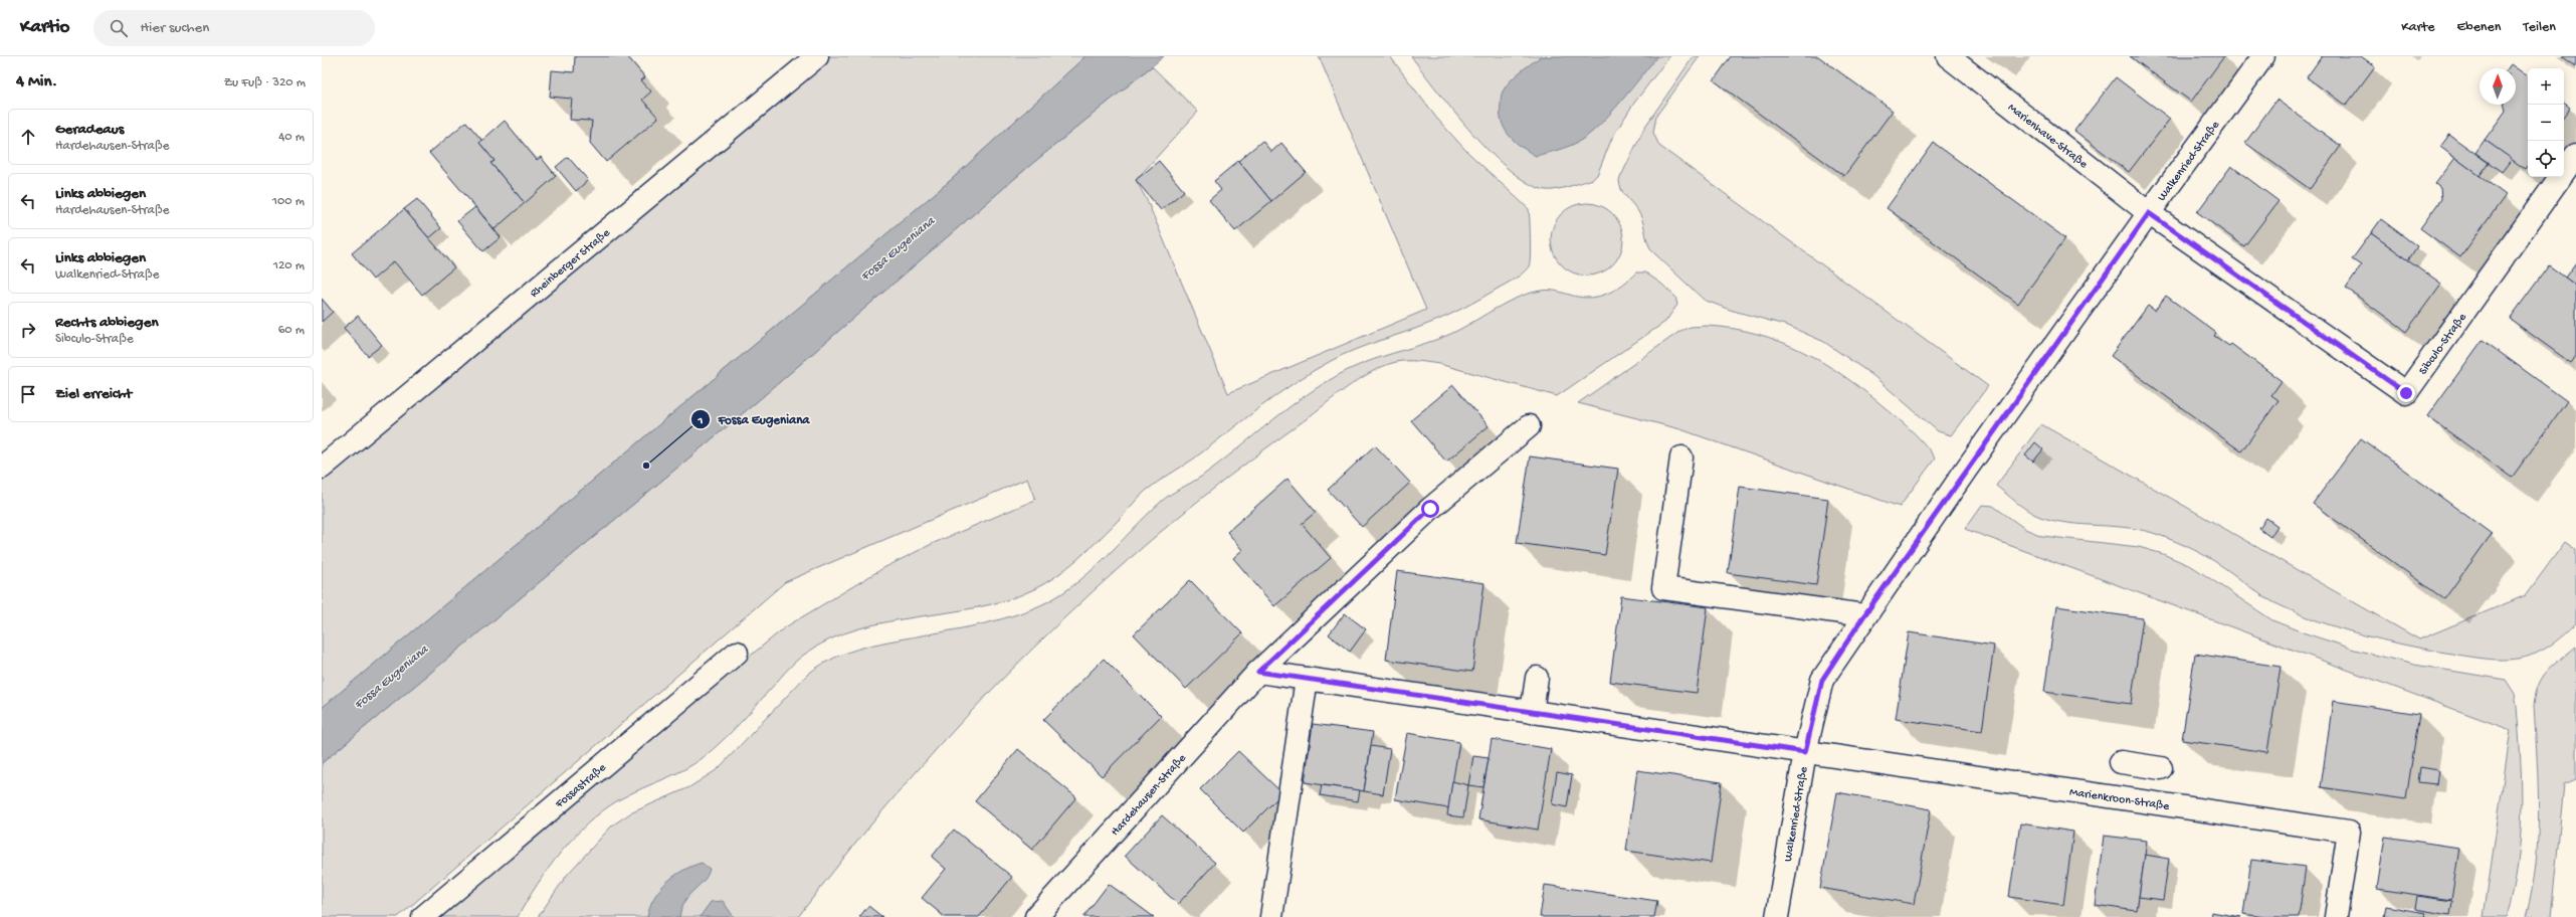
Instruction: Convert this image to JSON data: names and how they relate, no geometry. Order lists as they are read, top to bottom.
{
  "streets": {
    "street": [
      "Marienhave-Straße",
      "Walkenried-Straße",
      "Rheinberger Straße",
      "Sibculo-Straße",
      "Fossastraße",
      "Hardehausen-Straße",
      "Marienkroon-Straße"
    ]
  },
  "crossings": [
    ["Marienhave-Straße", "Walkenried-Straße"],
    ["Marienhave-Straße", "Sibculo-Straße"],
    ["Walkenried-Straße", "Sibculo-Straße"],
    ["Walkenried-Straße", "Marienkroon-Straße"]
  ],
  "water": ["Fossa Eugeniana"],
  "places": ["Fossa Eugeniana"],
  "north": "top",
  "page": {
    "header": "Kartio",
    "search": "Hier suchen",
    "nav": ["Karte", "Ebenen", "Teilen"],
    "heading": ["4 Min.", "Zu Fuß · 320 m"],
    "map_buttons": ["+", "−"],
    "list": [
      ["Geradeaus", "Hardehausen-Straße", "40 m"],
      ["Links abbiegen", "Hardehausen-Straße", "100 m"],
      ["Links abbiegen", "Walkenried-Straße", "120 m"],
      ["Rechts abbiegen", "Sibculo-Straße", "60 m"],
      "Ziel erreicht"
    ]
  }
}
